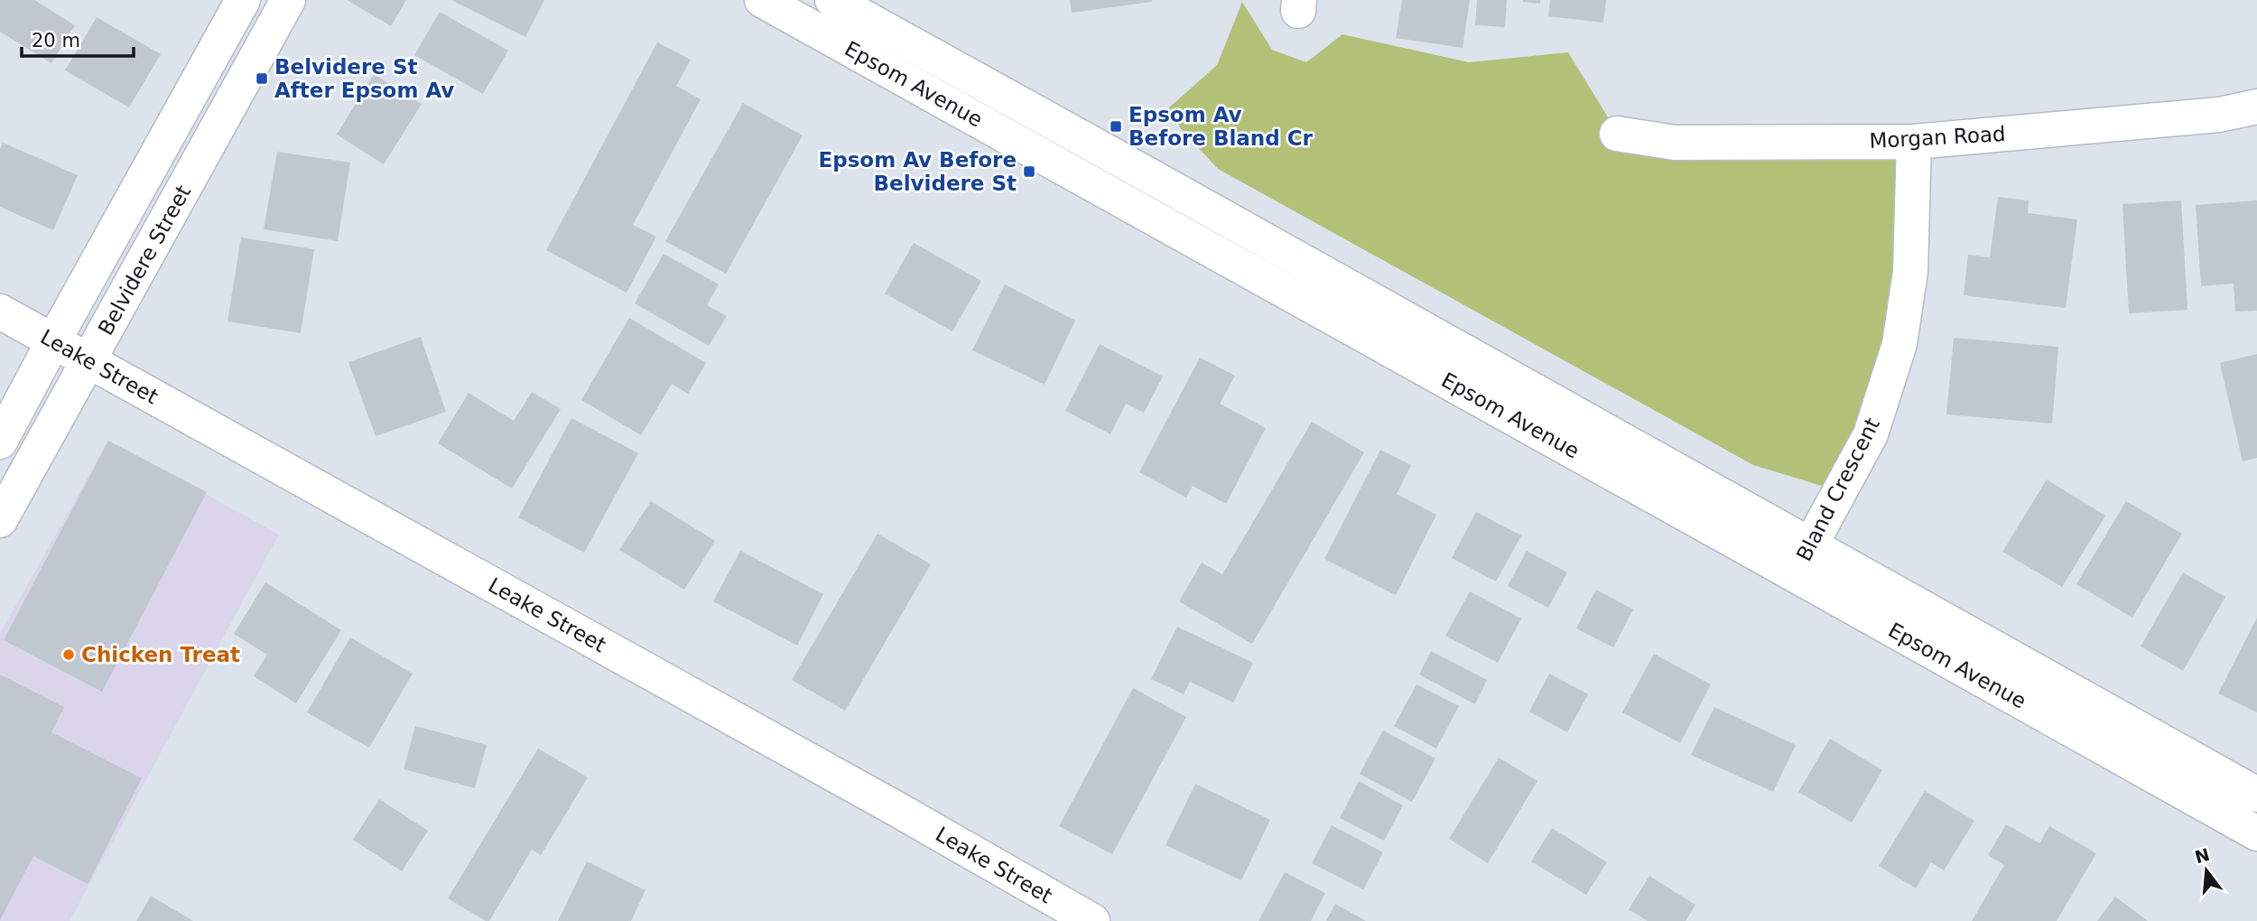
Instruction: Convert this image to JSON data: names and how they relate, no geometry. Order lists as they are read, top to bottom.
{
  "streets": {
    "street": [
      "Epsom Avenue",
      "Morgan Road",
      "Belvidere Street",
      "Leake Street",
      "Bland Crescent"
    ]
  },
  "crossings": [
    ["Epsom Avenue", "Bland Crescent"],
    ["Morgan Road", "Bland Crescent"],
    ["Belvidere Street", "Leake Street"]
  ],
  "places": {
    "transit": ["Belvidere St After Epsom Av", "Epsom Av Before Bland Cr", "Epsom Av Before Belvidere St"],
    "other": ["Chicken Treat"]
  },
  "scale_bar": "20 m",
  "north": "top"
}
